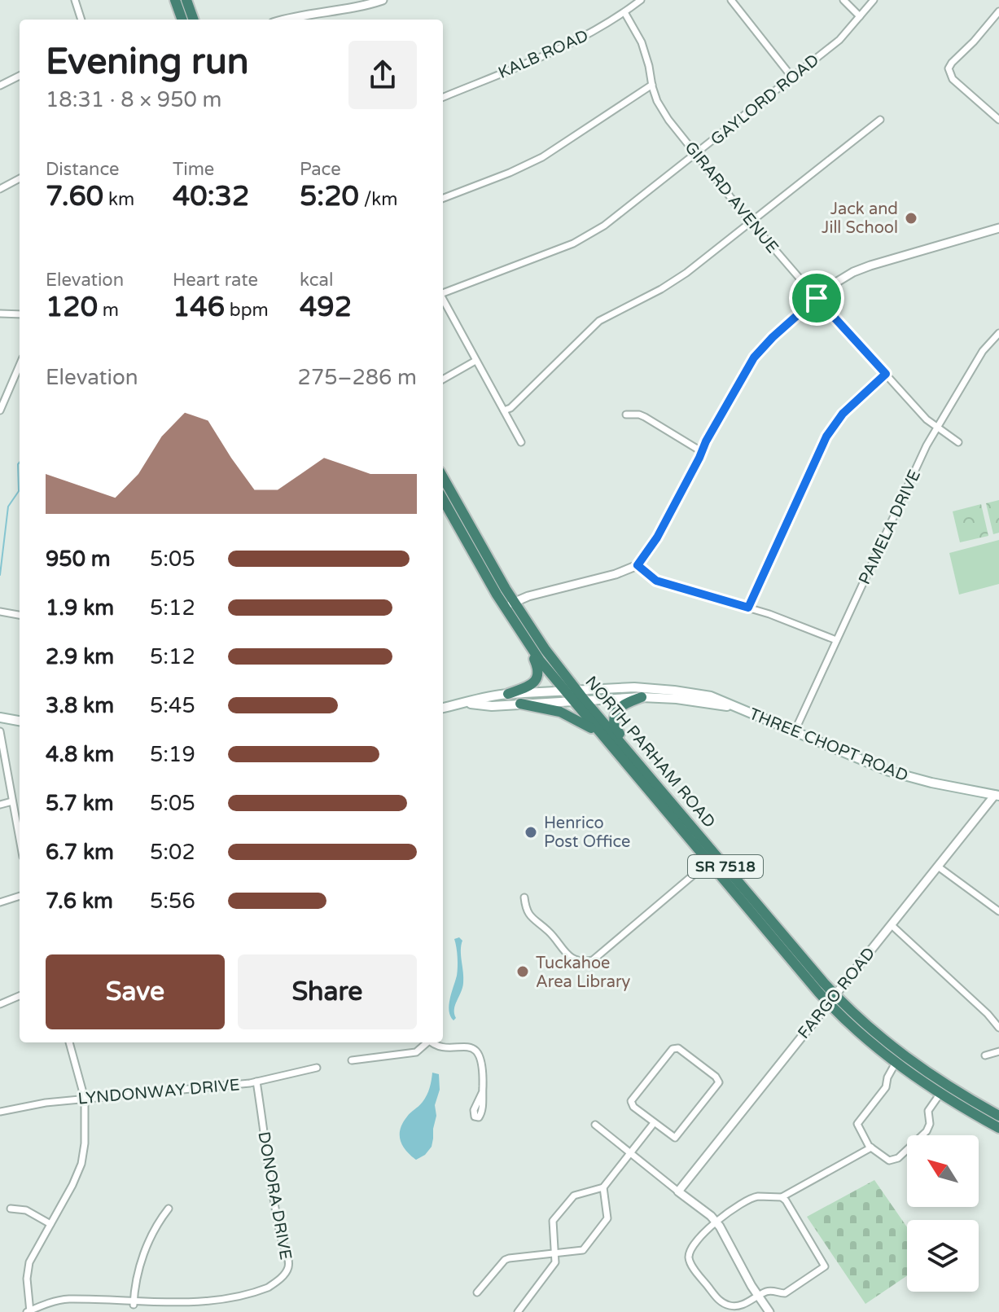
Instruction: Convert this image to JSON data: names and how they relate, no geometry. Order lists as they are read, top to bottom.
{
  "streets": {
    "highway": ["NORTH PARHAM ROAD", "SR 7518"],
    "main road": ["THREE CHOPT ROAD"],
    "street": [
      "KALB ROAD",
      "GAYLORD ROAD",
      "GIRARD AVENUE",
      "PAMELA DRIVE",
      "FARGO ROAD",
      "LYNDONWAY DRIVE",
      "DONORA DRIVE"
    ]
  },
  "crossings": [
    ["KALB ROAD", "GIRARD AVENUE"],
    ["GAYLORD ROAD", "GIRARD AVENUE"],
    ["GIRARD AVENUE", "PAMELA DRIVE"],
    ["PAMELA DRIVE", "THREE CHOPT ROAD"],
    ["THREE CHOPT ROAD", "NORTH PARHAM ROAD"],
    ["THREE CHOPT ROAD", "FARGO ROAD"],
    ["NORTH PARHAM ROAD", "FARGO ROAD"],
    ["LYNDONWAY DRIVE", "DONORA DRIVE"]
  ],
  "places": ["Jack and Jill School", "Henrico Post Office", "Tuckahoe Area Library"],
  "north": "top left",
  "page": {
    "heading": ["Evening run", "18:31 · 8 × 950 m"],
    "stats": [
      ["Distance", "7.60 km"],
      ["Time", "40:32"],
      ["Pace", "5:20 /km"],
      ["Elevation", "120 m"],
      ["Heart rate", "146 bpm"],
      ["kcal", "492"]
    ],
    "chart": ["Elevation", "275–286 m"],
    "list": [
      {
        "name": "950 m",
        "note": "5:05"
      },
      {
        "name": "1.9 km",
        "note": "5:12"
      },
      {
        "name": "2.9 km",
        "note": "5:12"
      },
      {
        "name": "3.8 km",
        "note": "5:45"
      },
      {
        "name": "4.8 km",
        "note": "5:19"
      },
      {
        "name": "5.7 km",
        "note": "5:05"
      },
      {
        "name": "6.7 km",
        "note": "5:02"
      },
      {
        "name": "7.6 km",
        "note": "5:56"
      }
    ],
    "buttons": ["Save", "Share"]
  }
}
